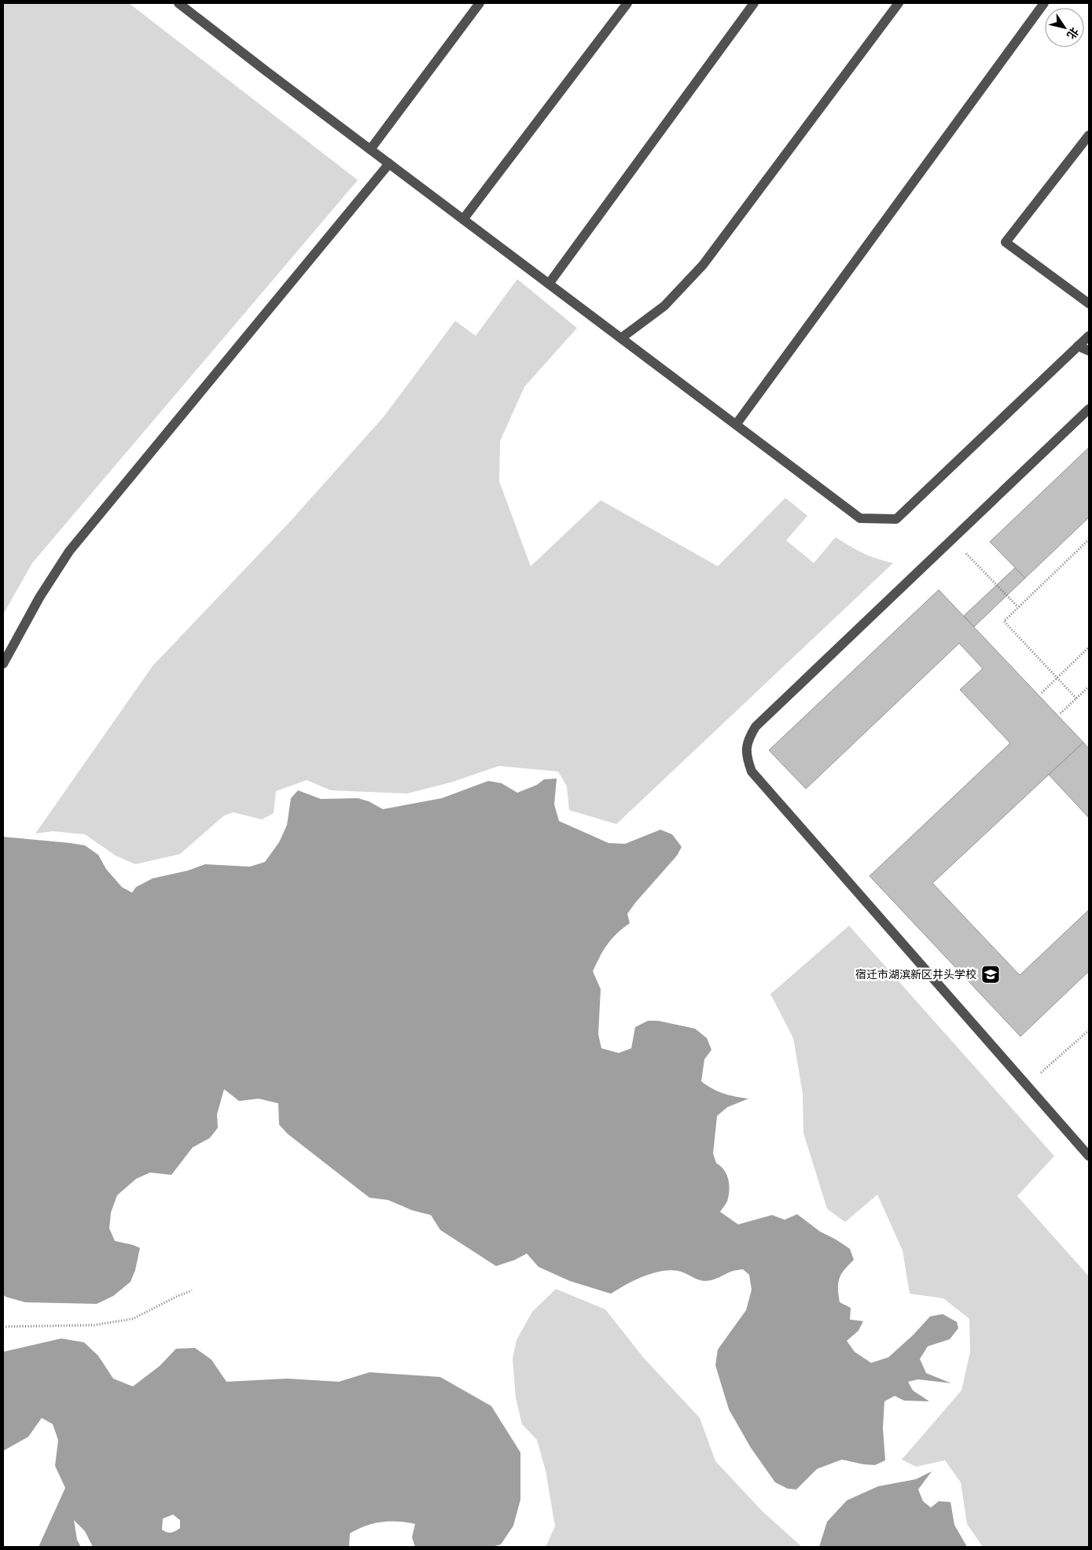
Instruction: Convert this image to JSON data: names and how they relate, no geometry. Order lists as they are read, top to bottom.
{
  "places": {
    "school or university": ["宿迁市湖滨新区井头学校"]
  },
  "north": "bottom right"
}
